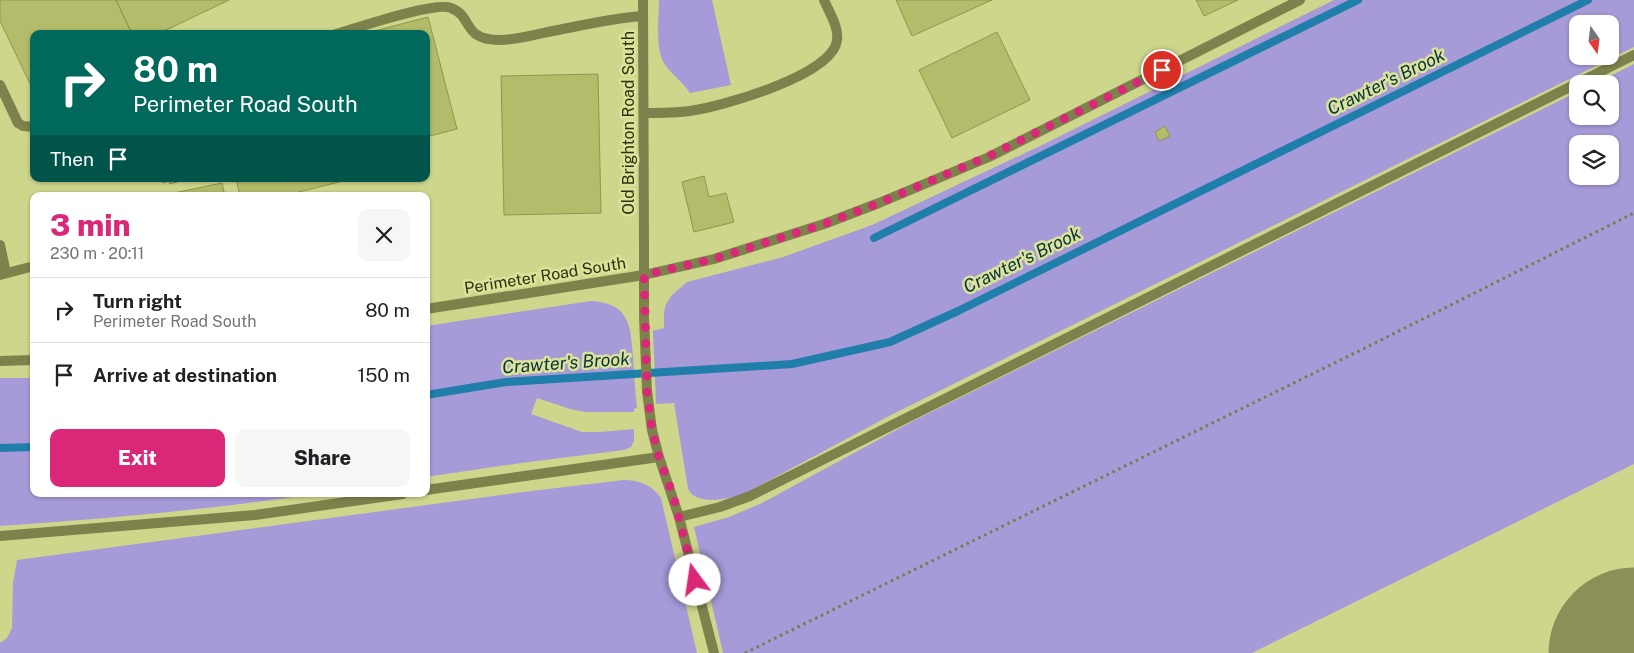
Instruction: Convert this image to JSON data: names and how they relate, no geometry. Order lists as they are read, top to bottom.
{
  "streets": {
    "street": ["Old Brighton Road South", "Perimeter Road South"]
  },
  "crossings": [
    ["Old Brighton Road South", "Perimeter Road South"]
  ],
  "water": ["Crawter's Brook"],
  "north": "bottom",
  "page": {
    "turn": ["80 m", "Perimeter Road South"],
    "then": "Then",
    "heading": ["3 min", "230 m · 20:11"],
    "list": [
      {
        "name": "Turn right",
        "note": "Perimeter Road South",
        "value": "80 m"
      },
      {
        "name": "Arrive at destination",
        "value": "150 m"
      }
    ],
    "buttons": ["Exit", "Share"]
  }
}
